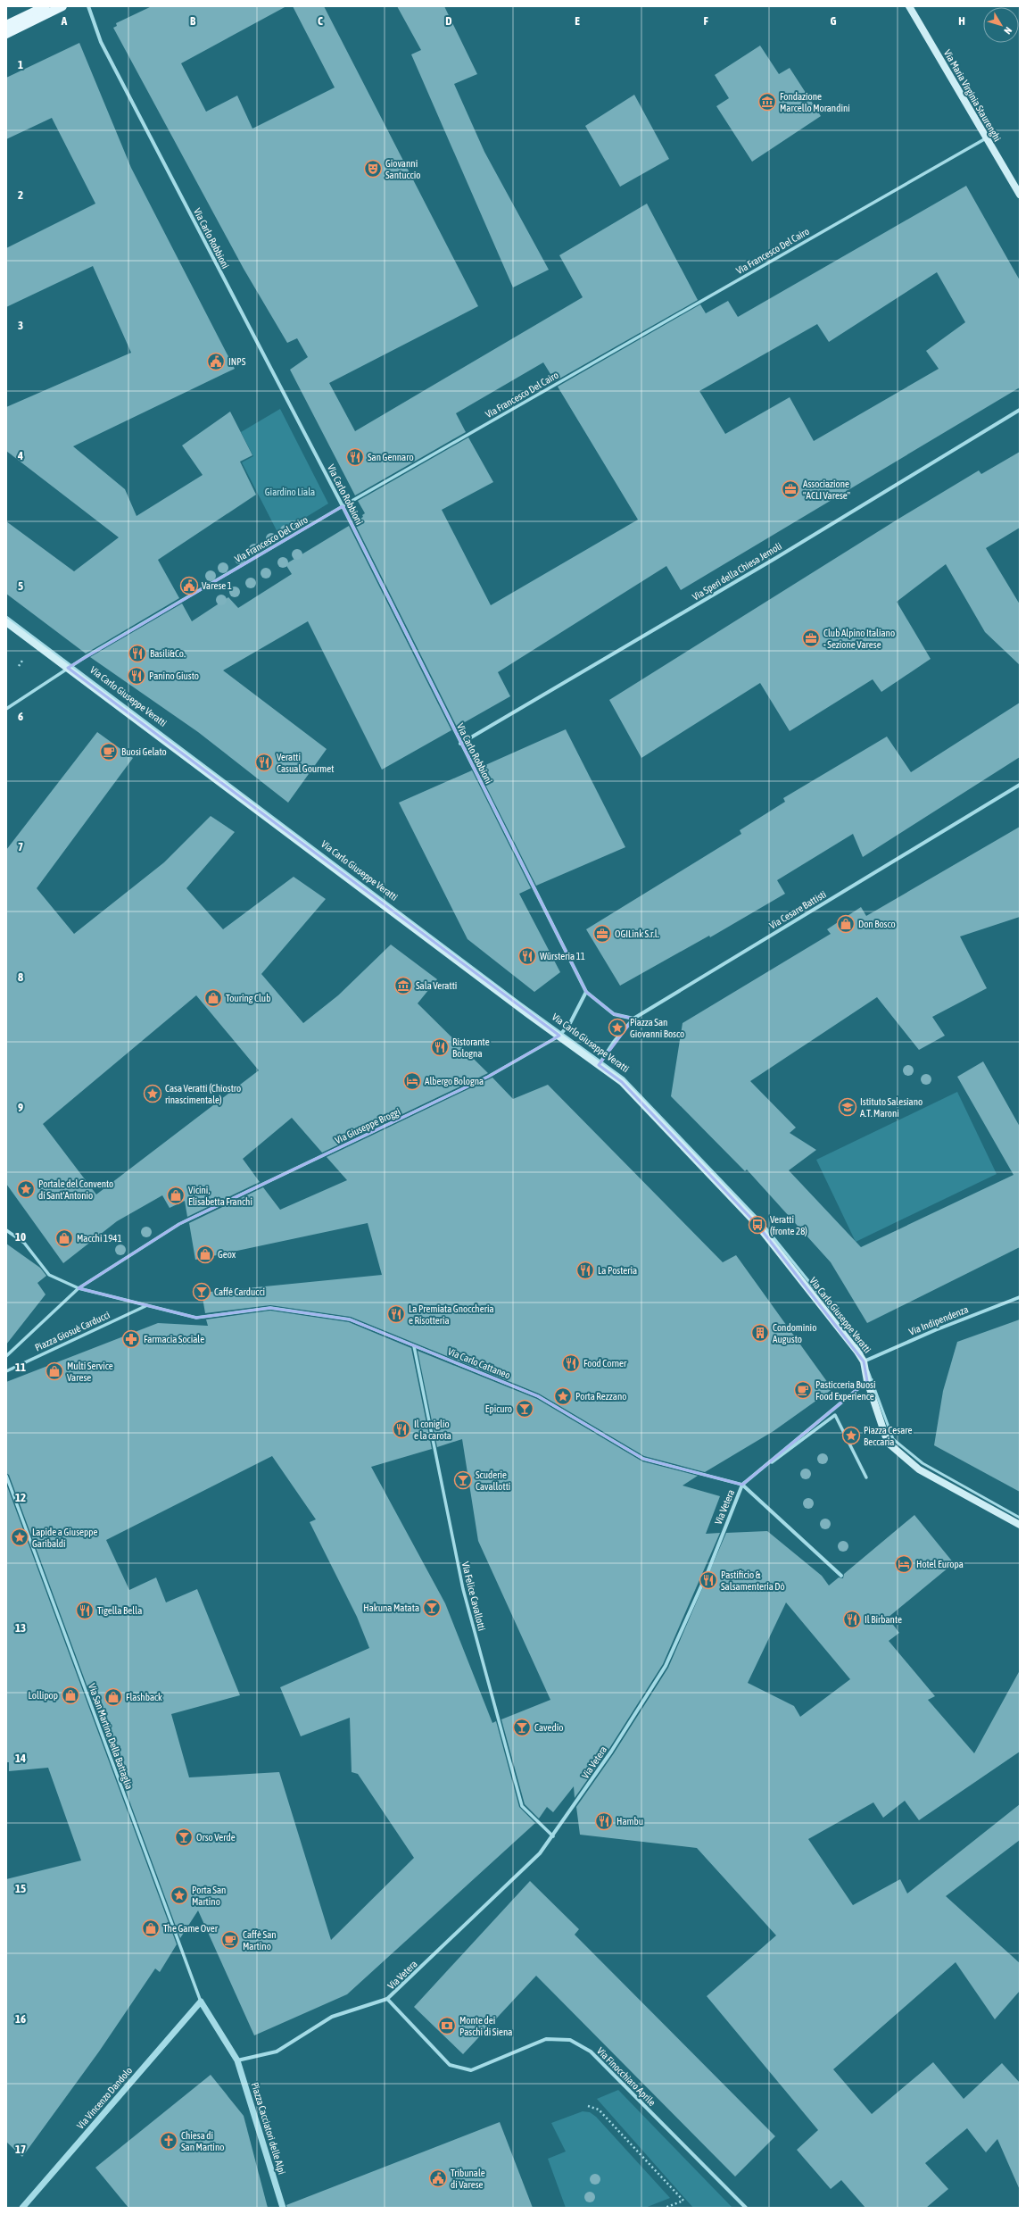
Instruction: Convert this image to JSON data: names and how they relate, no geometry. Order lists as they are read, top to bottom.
{
  "streets": {
    "main road": ["Via Maria Virginia Staurenghi", "Via Carlo Giuseppe Veratti"],
    "street": [
      "Via Carlo Robbioni",
      "Via Francesco Del Cairo",
      "Via Speri della Chiesa Jemoli",
      "Via Cesare Battisti",
      "Via Giuseppe Broggi",
      "Via Indipendenza",
      "Piazza Giosuè Carducci",
      "Via Carlo Cattaneo",
      "Via Vetera",
      "Via Felice Cavallotti",
      "Via San Martino Della Battaglia",
      "Via Finocchiaro Aprile",
      "Via Vincenzo Dandolo",
      "Piazza Cacciatori delle Alpi"
    ]
  },
  "crossings": [
    ["Via Maria Virginia Staurenghi", "Via Francesco Del Cairo"],
    ["Via Carlo Robbioni", "Via Francesco Del Cairo"],
    ["Via Carlo Robbioni", "Via Speri della Chiesa Jemoli"],
    ["Via Francesco Del Cairo", "Via Carlo Giuseppe Veratti"],
    ["Via Carlo Giuseppe Veratti", "Via Cesare Battisti"],
    ["Via Carlo Giuseppe Veratti", "Via Giuseppe Broggi"],
    ["Via Carlo Giuseppe Veratti", "Via Indipendenza"],
    ["Via Giuseppe Broggi", "Piazza Giosuè Carducci"],
    ["Piazza Giosuè Carducci", "Via Carlo Cattaneo"],
    ["Via Carlo Cattaneo", "Via Vetera"],
    ["Via Carlo Cattaneo", "Via Felice Cavallotti"],
    ["Via Vetera", "Via Felice Cavallotti"],
    ["Via Vetera", "Via Finocchiaro Aprile"],
    ["Via San Martino Della Battaglia", "Via Vincenzo Dandolo"],
    ["Via San Martino Della Battaglia", "Piazza Cacciatori delle Alpi"],
    ["Via Vincenzo Dandolo", "Piazza Cacciatori delle Alpi"]
  ],
  "parks": ["Giardino Liala"],
  "places": {
    "museum": ["Fondazione Marcello Morandini", "Sala Veratti"],
    "theatre": ["Giovanni Santuccio"],
    "public building": ["INPS", "Varese 1", "Tribunale di Varese"],
    "restaurant": [
      "San Gennaro",
      "Basili&Co.",
      "Panino Giusto",
      "Veratti Casual Gourmet",
      "Würsteria 11",
      "Ristorante Bologna",
      "La Posteria",
      "La Premiata Gnoccheria e Risotteria",
      "Food Corner",
      "Il coniglio e la carota",
      "Pastificio & Salsamenteria Dò",
      "Tigella Bella",
      "Il Birbante",
      "Hambu"
    ],
    "office": ["Associazione \"ACLI Varese\"", "Club Alpino Italiano - Sezione Varese", "OGILink S.r.l."],
    "cafe": ["Buosi Gelato", "Pasticceria Buosi Food Experience", "Caffè San Martino"],
    "shop": [
      "Don Bosco",
      "Touring Club",
      "Vicini, Elisabetta Franchi",
      "Macchi 1941",
      "Geox",
      "Multi Service Varese",
      "Lollipop",
      "Flashback",
      "The Game Over"
    ],
    "place": [
      "Piazza San Giovanni Bosco",
      "Casa Veratti (Chiostro rinascimentale)",
      "Portale del Convento di Sant'Antonio",
      "Porta Rezzano",
      "Piazza Cesare Beccaria",
      "Lapide a Giuseppe Garibaldi",
      "Porta San Martino"
    ],
    "hotel": ["Albergo Bologna", "Hotel Europa"],
    "school or university": ["Istituto Salesiano A.T. Maroni"],
    "bus stop": ["Veratti (fronte 28)"],
    "bar": [
      "Caffé Carducci",
      "Epicuro",
      "Scuderie Cavallotti",
      "Hakuna Matata",
      "Cavedio",
      "Orso Verde"
    ],
    "building": ["Condominio Augusto"],
    "pharmacy": ["Farmacia Sociale"],
    "bank": ["Monte dei Paschi di Siena"],
    "church": ["Chiesa di San Martino"]
  },
  "north": "bottom right",
  "grid": {
    "columns": [
      "A",
      "B",
      "C",
      "D",
      "E",
      "F",
      "G",
      "H"
    ],
    "rows": [
      "1",
      "2",
      "3",
      "4",
      "5",
      "6",
      "7",
      "8",
      "9",
      "10",
      "11",
      "12",
      "13",
      "14",
      "15",
      "16",
      "17"
    ]
  }
}
